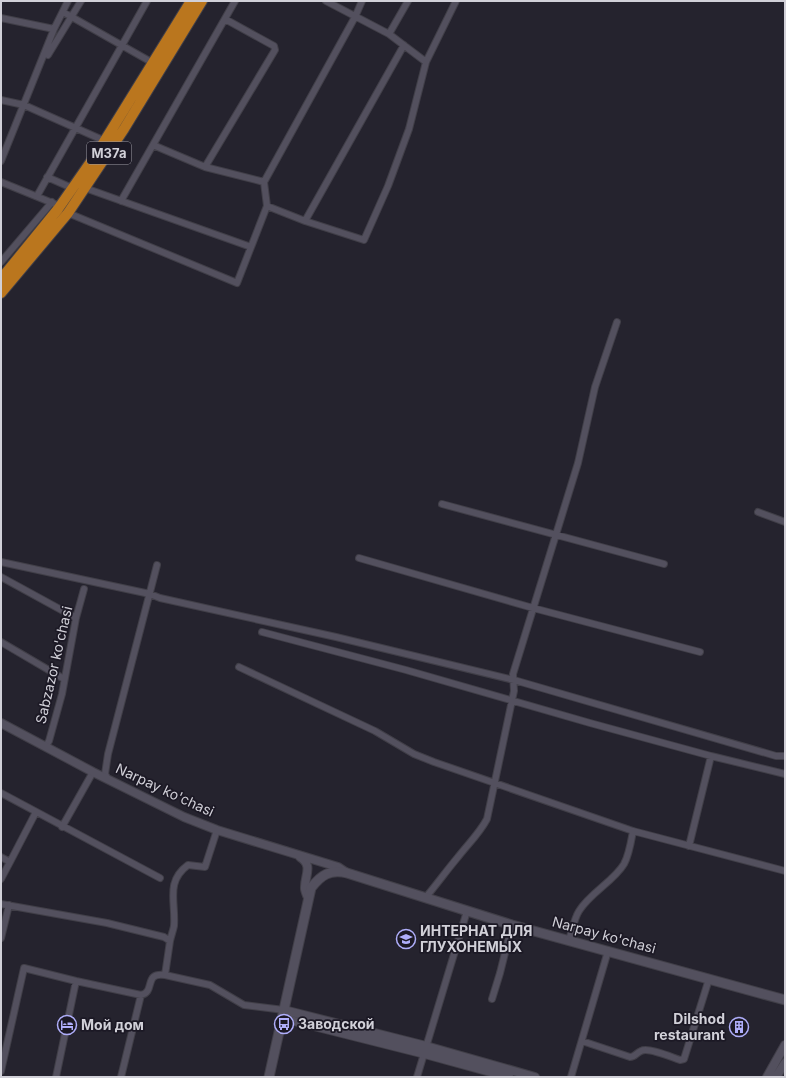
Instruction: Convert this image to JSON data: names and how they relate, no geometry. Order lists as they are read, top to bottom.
{
  "streets": {
    "highway": ["M37a"],
    "main road": ["Narpay ko'chasi"],
    "street": ["Sabzazor ko'chasi"]
  },
  "crossings": [
    ["Sabzazor ko'chasi", "Narpay ko'chasi"]
  ],
  "places": {
    "school or university": ["ИНТЕРНАТ ДЛЯ ГЛУХОНЕМЫХ"],
    "bus stop": ["Заводской"],
    "hotel": ["Мой дом"],
    "building": ["Dilshod restaurant"]
  }
}
